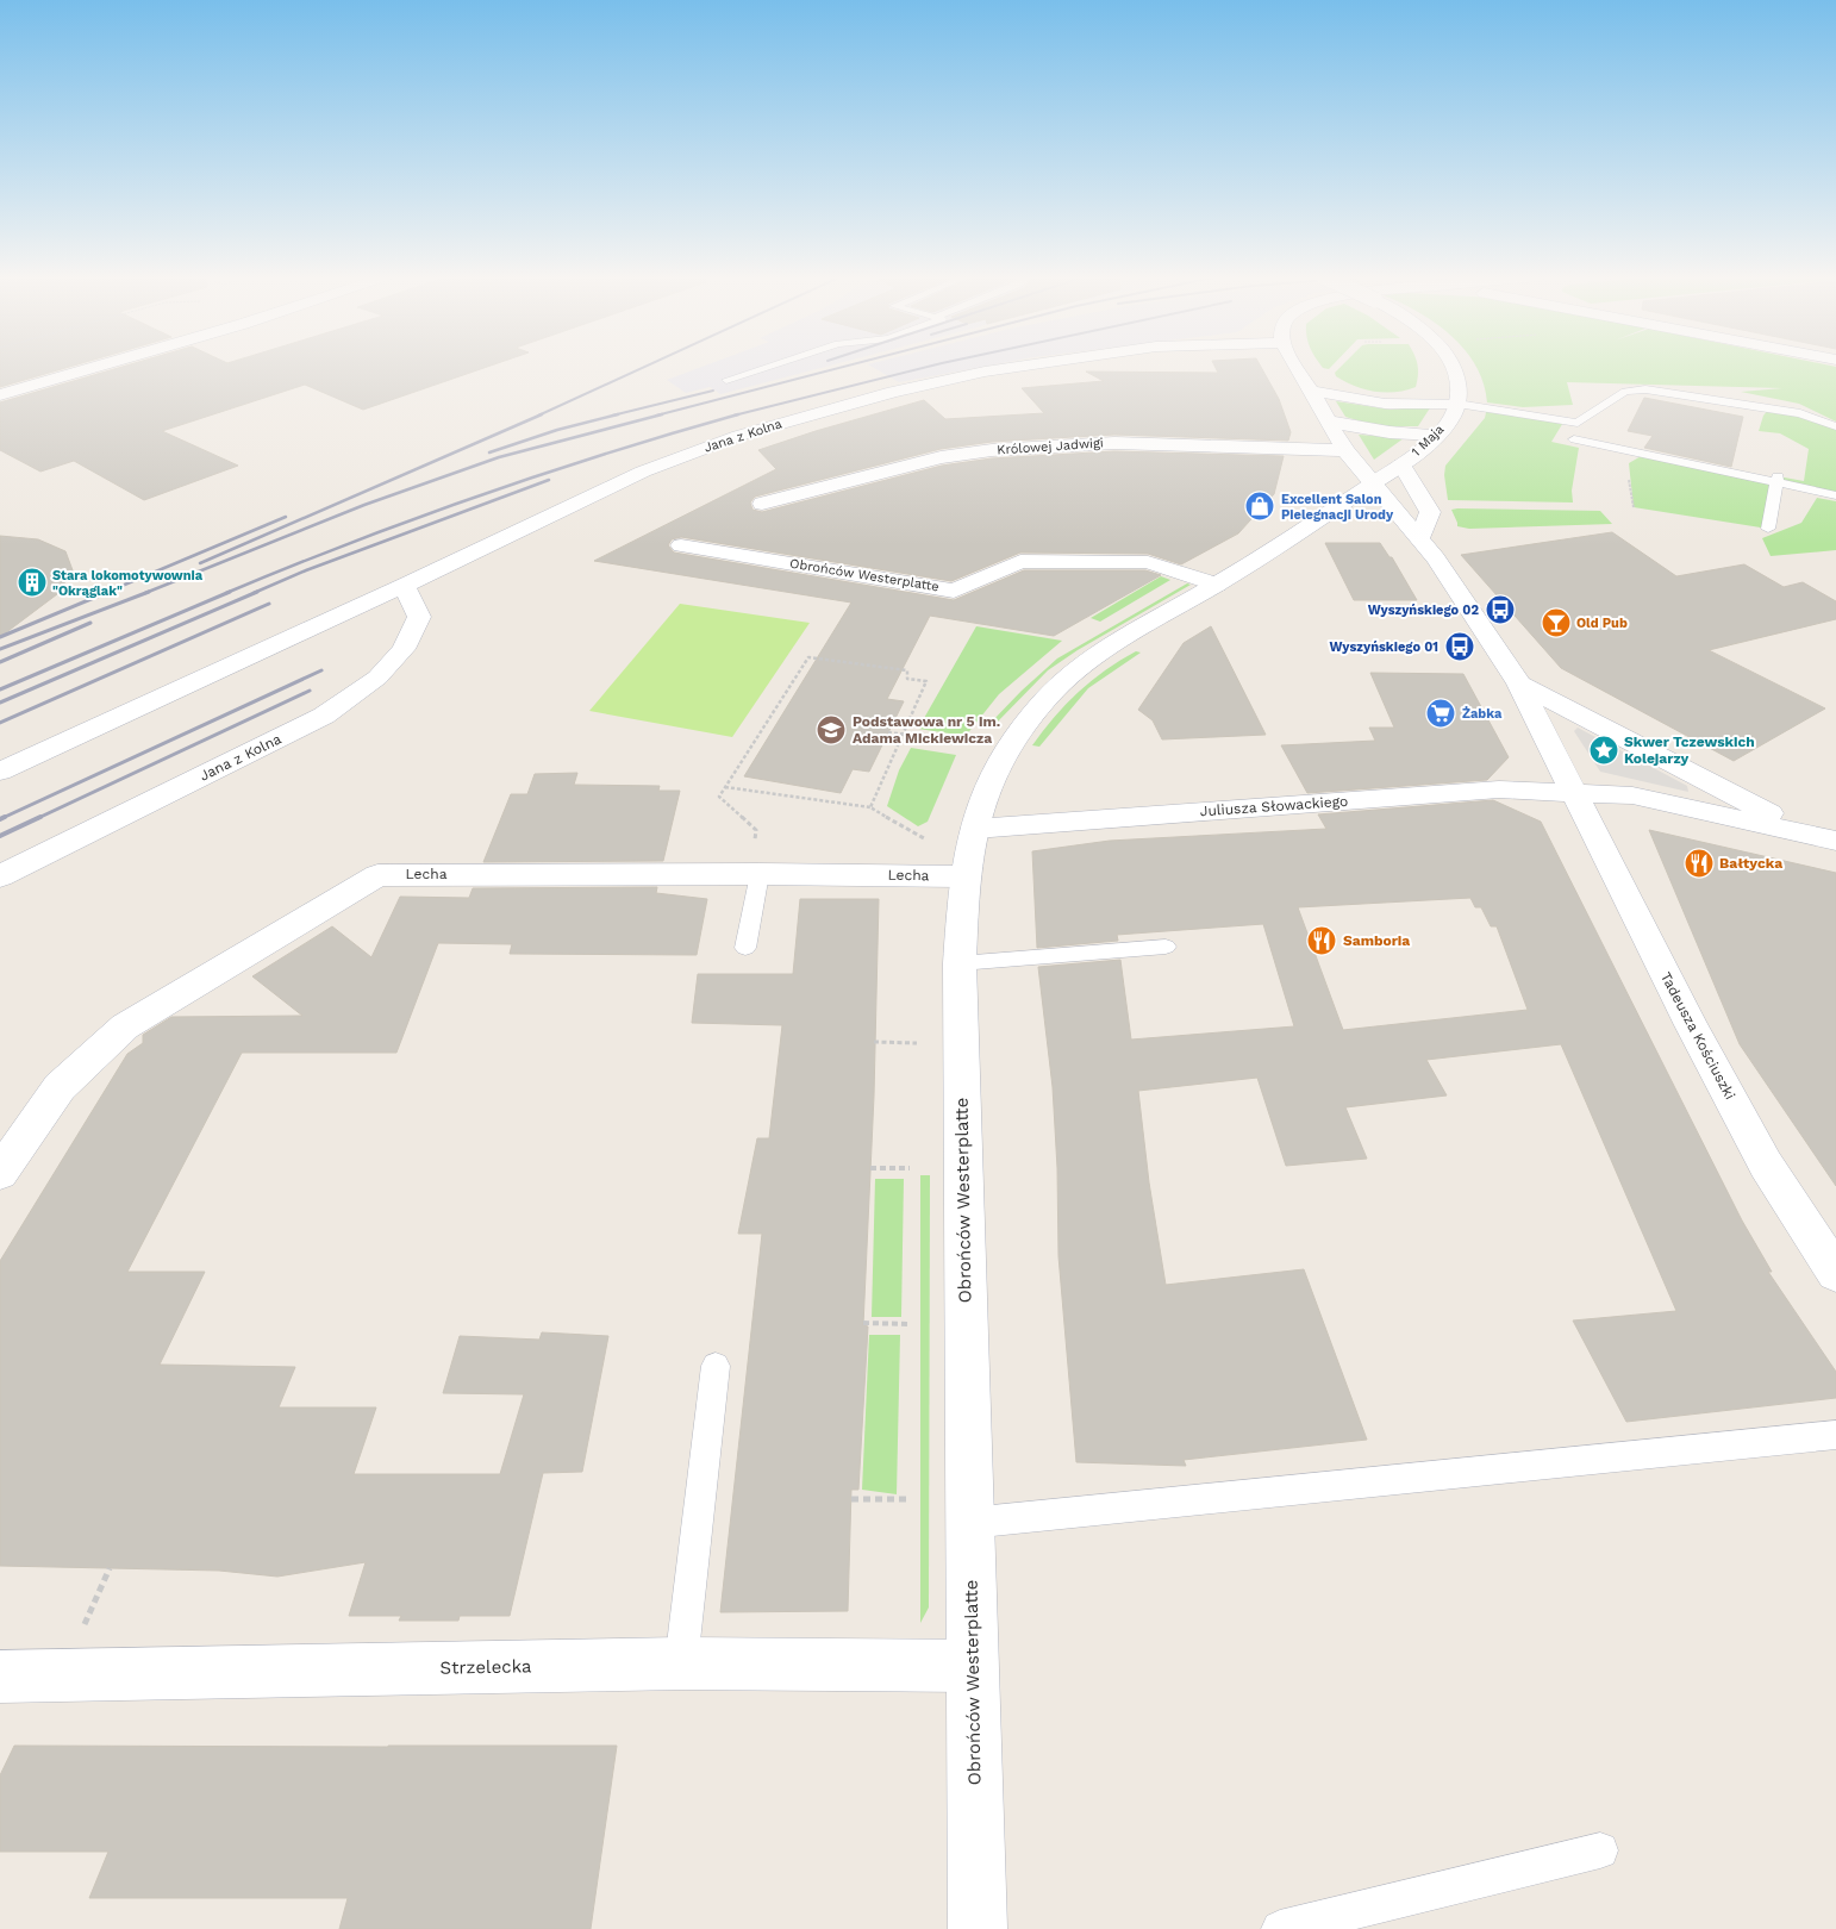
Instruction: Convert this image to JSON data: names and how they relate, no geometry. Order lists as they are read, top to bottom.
{
  "streets": {
    "street": [
      "Jana z Kolna",
      "1 Maja",
      "Królowej Jadwigi",
      "Obrońców Westerplatte",
      "Juliusza Słowackiego",
      "Lecha",
      "Tadeusza Kościuszki",
      "Strzelecka"
    ]
  },
  "crossings": [
    ["1 Maja", "Obrońców Westerplatte"],
    ["1 Maja", "Tadeusza Kościuszki"],
    ["Obrońców Westerplatte", "Juliusza Słowackiego"],
    ["Obrońców Westerplatte", "Lecha"],
    ["Obrońców Westerplatte", "Tadeusza Kościuszki"],
    ["Obrońców Westerplatte", "Strzelecka"],
    ["Juliusza Słowackiego", "Tadeusza Kościuszki"]
  ],
  "places": {
    "shop": ["Excellent Salon Pielegnacji Urody"],
    "building": ["Stara lokomotywownia \"Okrąglak\""],
    "bus stop": ["Wyszyńskiego 02", "Wyszyńskiego 01"],
    "bar": ["Old Pub"],
    "supermarket": ["Żabka"],
    "school or university": ["Podstawowa nr 5 im. Adama Mickiewicza"],
    "place": ["Skwer Tczewskich Kolejarzy"],
    "restaurant": ["Bałtycka", "Samboria"]
  }
}
